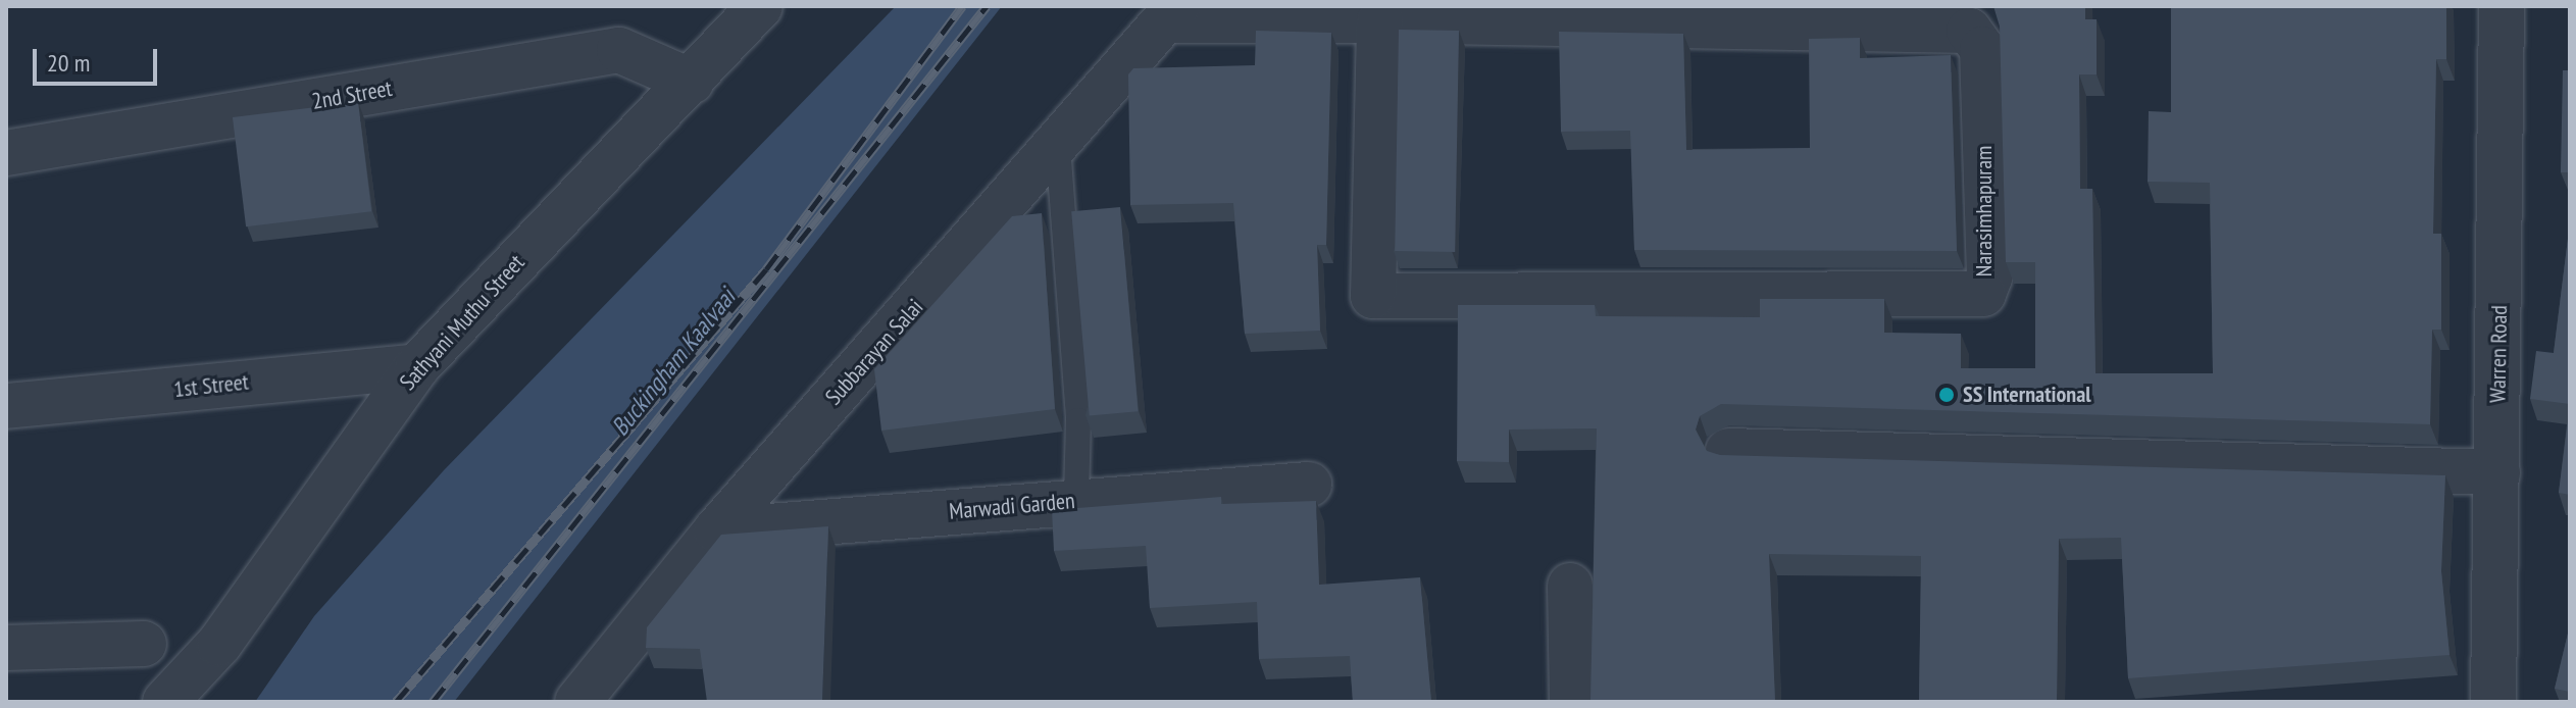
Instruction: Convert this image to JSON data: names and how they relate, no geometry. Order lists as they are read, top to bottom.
{
  "streets": {
    "street": [
      "2nd Street",
      "Narasimhapuram",
      "Sathyani Muthu Street",
      "Subbarayan Salai",
      "Warren Road",
      "1st Street",
      "Marwadi Garden"
    ]
  },
  "crossings": [
    ["2nd Street", "Sathyani Muthu Street"],
    ["Narasimhapuram", "Subbarayan Salai"],
    ["Sathyani Muthu Street", "1st Street"],
    ["Subbarayan Salai", "Marwadi Garden"]
  ],
  "water": ["Buckingham Kaalvaai"],
  "places": ["SS International"],
  "scale_bar": "20 m"
}
